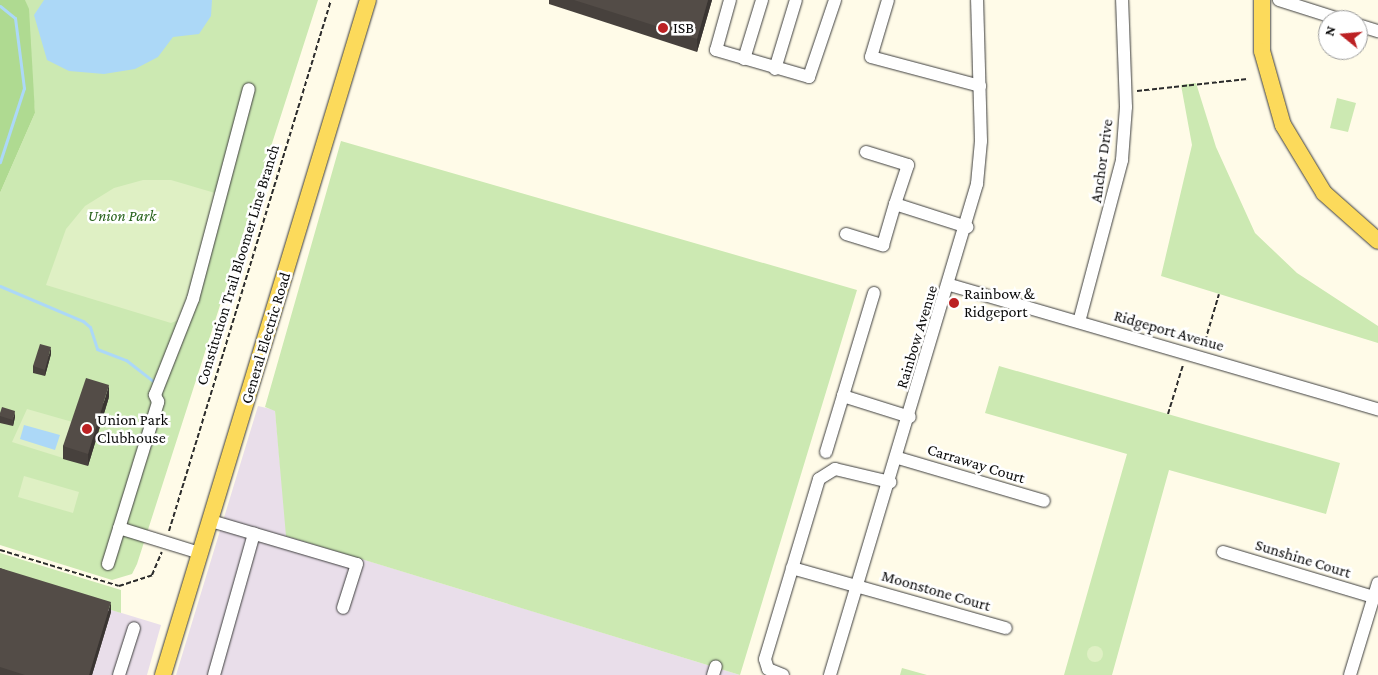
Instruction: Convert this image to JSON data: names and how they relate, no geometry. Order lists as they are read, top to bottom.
{
  "streets": {
    "main road": ["General Electric Road"],
    "street": [
      "Anchor Drive",
      "Ridgeport Avenue",
      "Rainbow Avenue",
      "Carraway Court",
      "Sunshine Court",
      "Moonstone Court"
    ],
    "path": ["Constitution Trail Bloomer Line Branch"]
  },
  "crossings": [
    ["Anchor Drive", "Ridgeport Avenue"],
    ["Ridgeport Avenue", "Rainbow Avenue"],
    ["Rainbow Avenue", "Carraway Court"],
    ["Rainbow Avenue", "Moonstone Court"]
  ],
  "parks": ["Union Park"],
  "places": ["ISB", "Rainbow & Ridgeport", "Union Park Clubhouse"],
  "north": "left"
}
